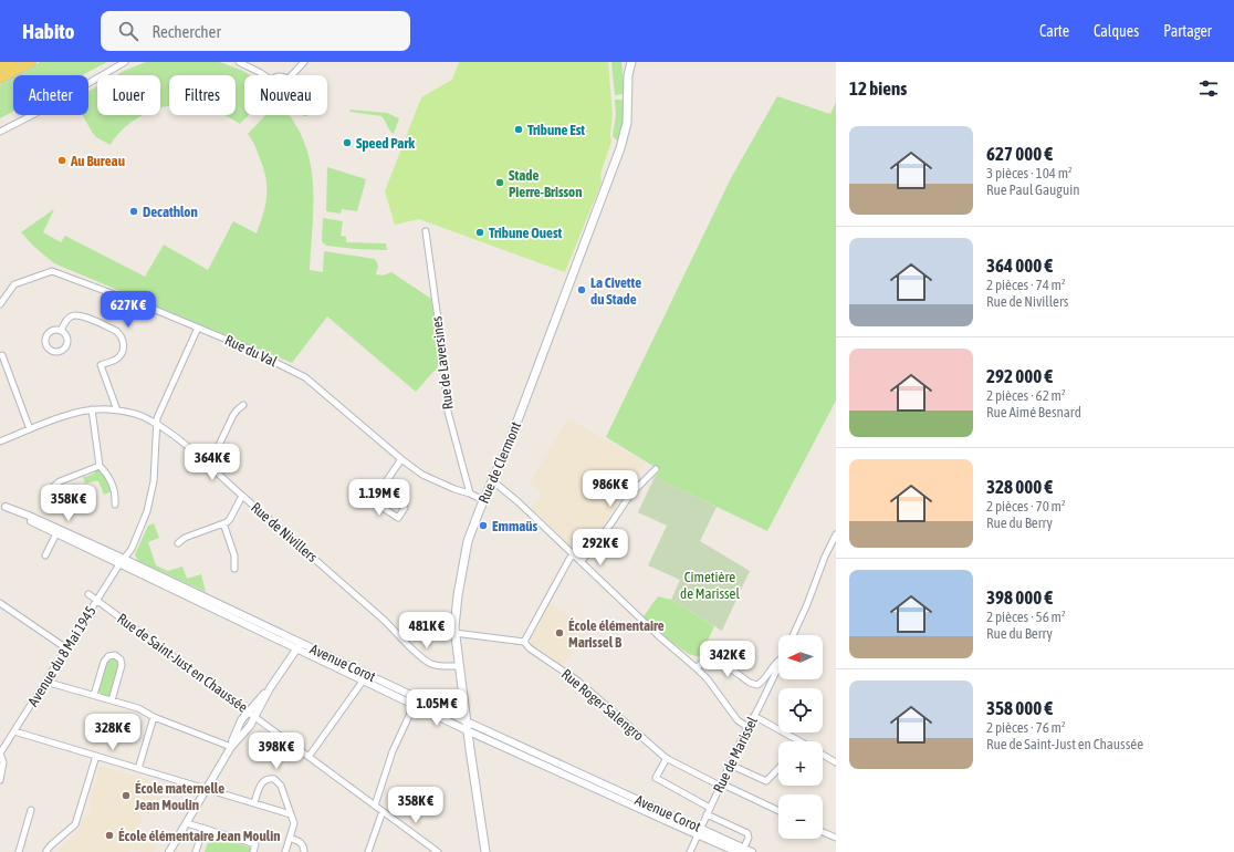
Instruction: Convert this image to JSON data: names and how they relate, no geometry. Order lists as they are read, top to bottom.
{
  "streets": {
    "main road": ["Rue de Clermont"],
    "street": [
      "Rue du Val",
      "Rue de Laversines",
      "Rue de Nivillers",
      "Avenue du 8 Mai 1945",
      "Rue de Saint-Just en Chaussée",
      "Avenue Corot",
      "Rue Roger Salengro",
      "Rue de Marissel"
    ]
  },
  "crossings": [
    ["Rue du Val", "Rue de Laversines"],
    ["Rue du Val", "Rue de Clermont"],
    ["Rue du Val", "Avenue du 8 Mai 1945"],
    ["Rue de Clermont", "Rue de Nivillers"],
    ["Rue de Clermont", "Avenue Corot"],
    ["Rue de Nivillers", "Avenue du 8 Mai 1945"],
    ["Avenue du 8 Mai 1945", "Rue de Saint-Just en Chaussée"],
    ["Avenue du 8 Mai 1945", "Avenue Corot"],
    ["Avenue Corot", "Rue de Marissel"],
    ["Rue Roger Salengro", "Rue de Marissel"]
  ],
  "parks": ["Cimetière de Marissel"],
  "places": [
    "Tribune Est",
    "Speed Park",
    "Au Bureau",
    "Stade Pierre-Brisson",
    "Decathlon",
    "Tribune Ouest",
    "La Civette du Stade",
    "Emmaüs",
    "École élémentaire Marissel B",
    "École maternelle Jean Moulin",
    "École élémentaire Jean Moulin"
  ],
  "north": "left",
  "page": {
    "header": "Habito",
    "search": "Rechercher",
    "nav": ["Carte", "Calques", "Partager"],
    "heading": "12 biens",
    "chip": [
      "Acheter",
      "Louer",
      "Filtres",
      "Nouveau"
    ],
    "list": [
      {
        "name": "627 000 €",
        "note": "3 pièces · 104 m² · Rue Paul Gauguin"
      },
      {
        "name": "364 000 €",
        "note": "2 pièces · 74 m² · Rue de Nivillers"
      },
      {
        "name": "292 000 €",
        "note": "2 pièces · 62 m² · Rue Aimé Besnard"
      },
      {
        "name": "328 000 €",
        "note": "2 pièces · 70 m² · Rue du Berry"
      },
      {
        "name": "398 000 €",
        "note": "2 pièces · 56 m² · Rue du Berry"
      },
      {
        "name": "358 000 €",
        "note": "2 pièces · 76 m² · Rue de Saint-Just en Chaussée"
      }
    ],
    "price": [
      "627K €",
      "364K €",
      "986K €",
      "1.19M €",
      "358K €",
      "292K €",
      "481K €",
      "342K €",
      "1.05M €",
      "328K €",
      "398K €",
      "358K €"
    ],
    "map_buttons": ["+", "−"]
  }
}
